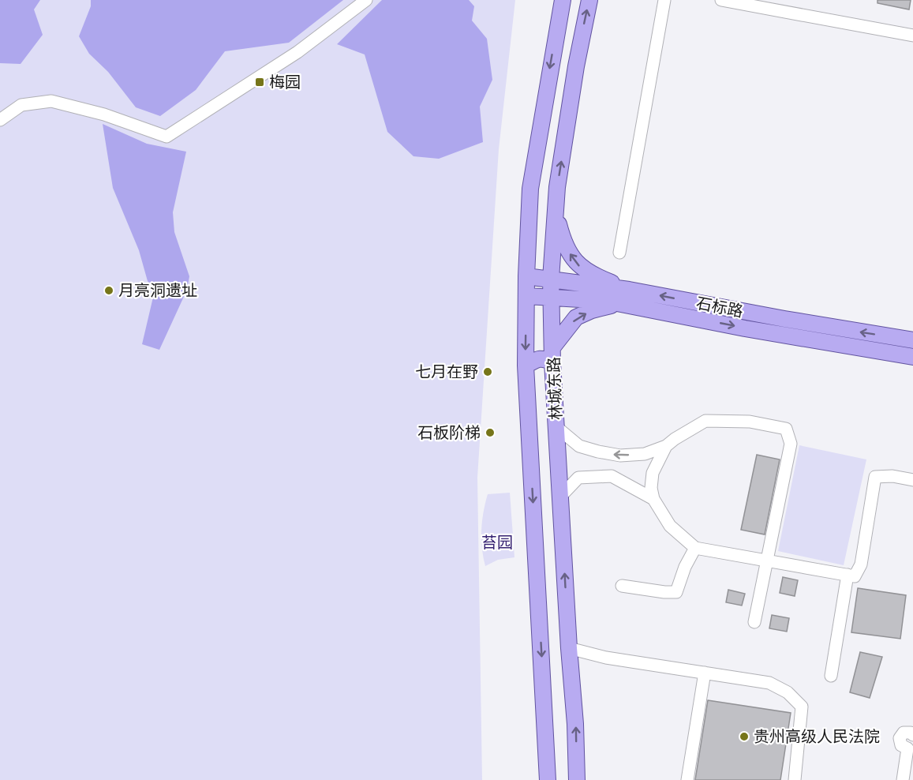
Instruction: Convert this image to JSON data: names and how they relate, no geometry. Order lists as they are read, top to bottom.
{
  "streets": {
    "main road": ["石标路", "林城东路"]
  },
  "crossings": [
    ["石标路", "林城东路"]
  ],
  "parks": ["苔园"],
  "places": {
    "transit": ["梅园"],
    "other": [
      "月亮洞遗址",
      "七月在野",
      "石板阶梯",
      "贵州高级人民法院"
    ]
  }
}
